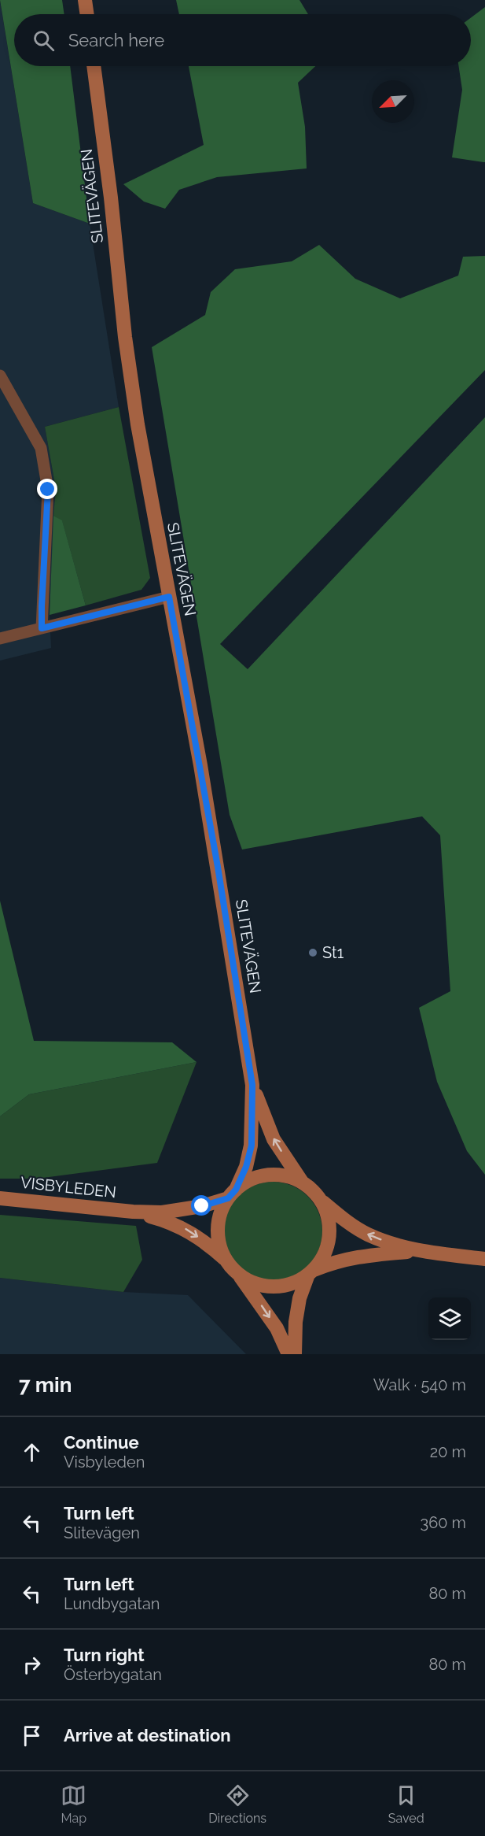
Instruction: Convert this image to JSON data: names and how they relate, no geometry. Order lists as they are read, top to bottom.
{
  "streets": {
    "main road": ["SLITEVÄGEN", "VISBYLEDEN"]
  },
  "crossings": [
    ["SLITEVÄGEN", "VISBYLEDEN"]
  ],
  "places": ["St1"],
  "north": "bottom left",
  "page": {
    "search": "Search here",
    "heading": ["7 min", "Walk · 540 m"],
    "list": [
      ["Continue", "Visbyleden", "20 m"],
      ["Turn left", "Slitevägen", "360 m"],
      ["Turn left", "Lundbygatan", "80 m"],
      ["Turn right", "Österbygatan", "80 m"],
      "Arrive at destination"
    ],
    "nav": ["Map", "Directions", "Saved"]
  }
}
